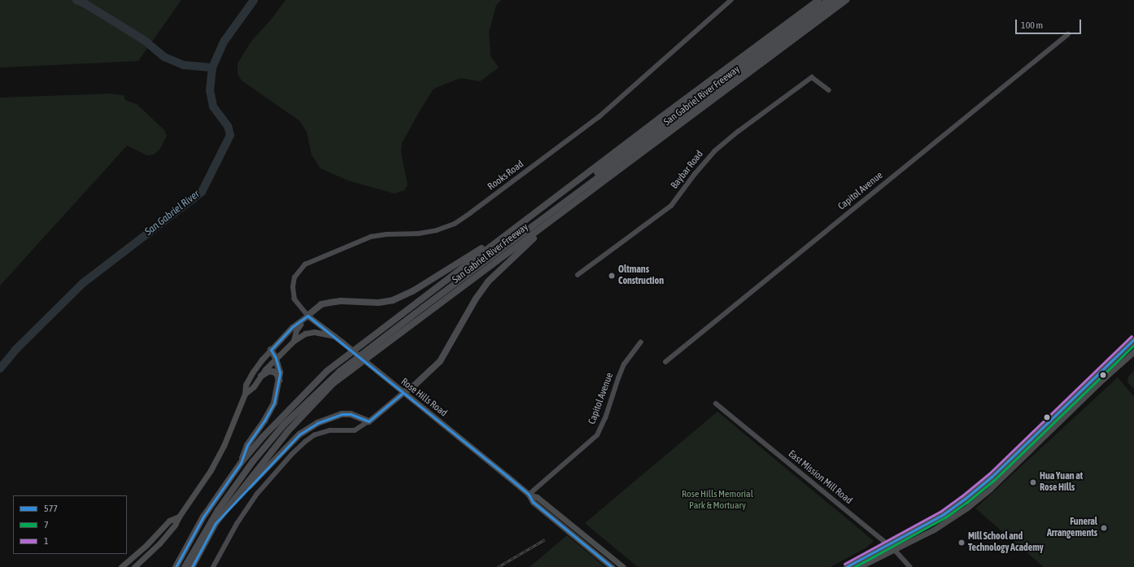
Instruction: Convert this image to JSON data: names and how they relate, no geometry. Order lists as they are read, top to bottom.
{
  "streets": {
    "highway": ["San Gabriel River Freeway"],
    "main road": ["Rose Hills Road"],
    "street": [
      "Baybar Road",
      "Rooks Road",
      "Capitol Avenue",
      "East Mission Mill Road"
    ]
  },
  "crossings": [
    ["Rooks Road", "Rose Hills Road"],
    ["Capitol Avenue", "Rose Hills Road"]
  ],
  "water": ["San Gabriel River"],
  "parks": ["Rose Hills Memorial Park & Mortuary"],
  "places": [
    "Oltmans Construction",
    "Hua Yuan at Rose Hills",
    "Funeral Arrangements",
    "Mill School and Technology Academy"
  ],
  "lines": ["transit line 577", "transit line 1", "transit line 7"],
  "legend": ["577", "7", "1"],
  "scale_bar": "100 m"
}
